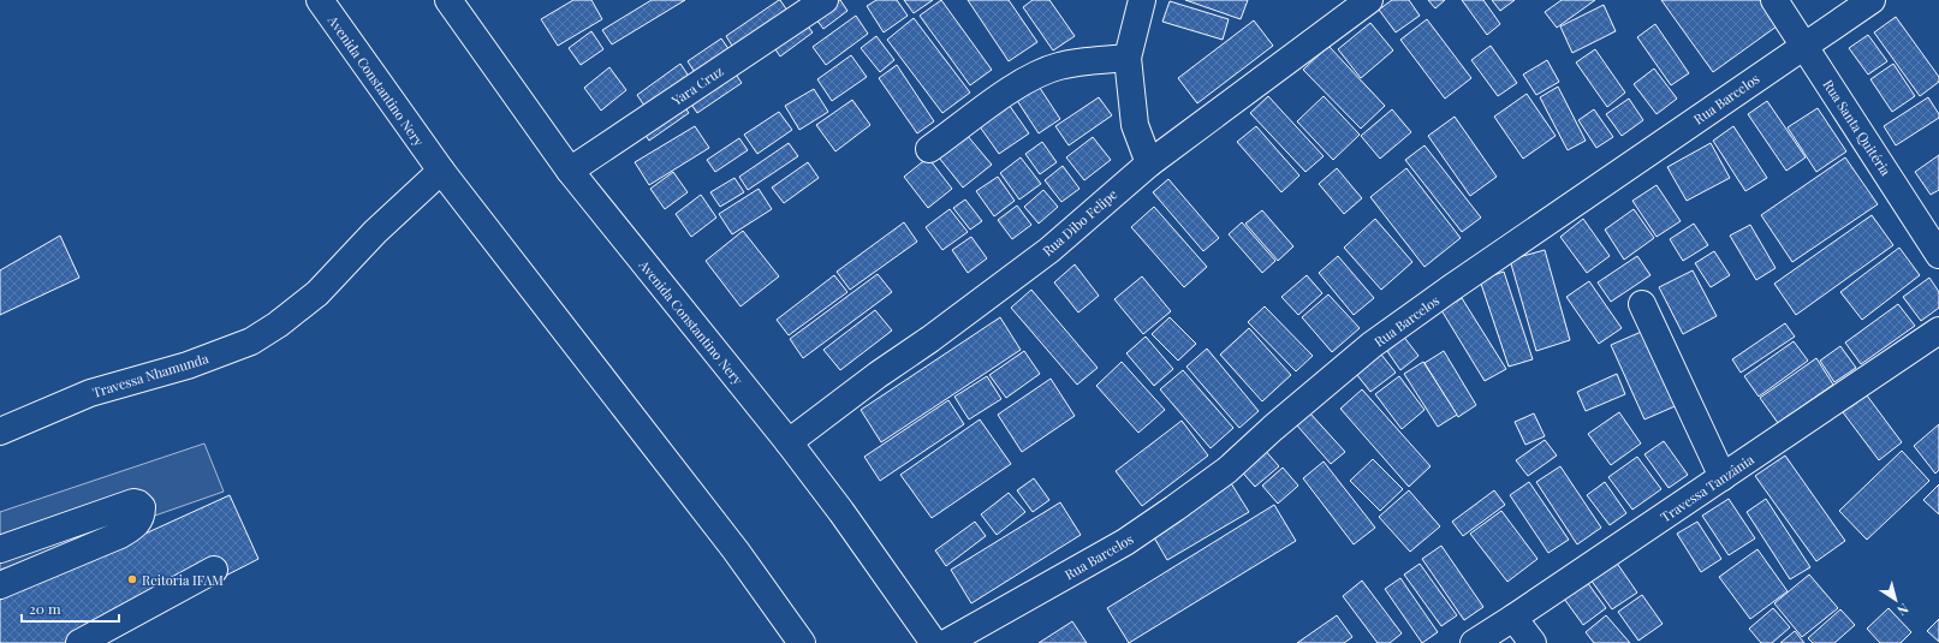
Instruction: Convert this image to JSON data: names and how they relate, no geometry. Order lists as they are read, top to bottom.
{
  "streets": {
    "main road": [
      "Avenida Constantino Nery",
      "Yara Cruz",
      "Rua Barcelos",
      "Rua Santa Quitéria",
      "Rua Dibo Felipe",
      "Travessa Nhamunda",
      "Travessa Tanzânia"
    ]
  },
  "crossings": [
    ["Avenida Constantino Nery", "Yara Cruz"],
    ["Avenida Constantino Nery", "Rua Dibo Felipe"],
    ["Avenida Constantino Nery", "Travessa Nhamunda"],
    ["Rua Barcelos", "Rua Santa Quitéria"]
  ],
  "places": ["Reitoria IFAM"],
  "scale_bar": "20 m",
  "north": "bottom right"
}
